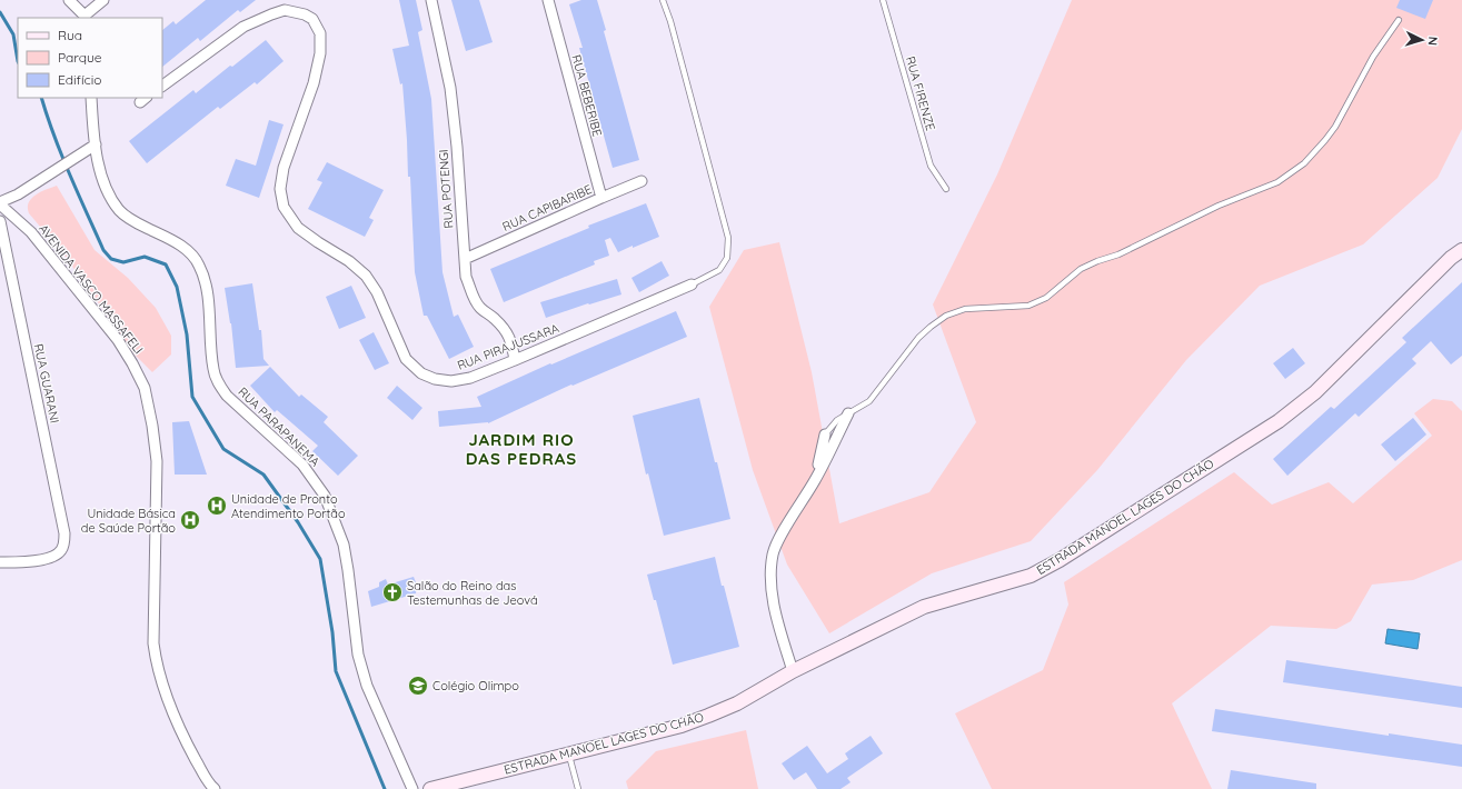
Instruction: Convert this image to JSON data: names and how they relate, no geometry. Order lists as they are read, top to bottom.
{
  "streets": {
    "street": [
      "RUA BEBERIBE",
      "RUA POTENGI",
      "RUA CAPIBARIBE",
      "AVENIDA VASCO MASSAFELI",
      "RUA PIRAJUSSARA",
      "RUA GUARANI",
      "RUA PARAPANEMA",
      "ESTRADA MANOEL LAGES DO CHÃO"
    ],
    "lane": ["RUA FIRENZE"]
  },
  "crossings": [
    ["RUA BEBERIBE", "RUA CAPIBARIBE"],
    ["RUA POTENGI", "RUA CAPIBARIBE"],
    ["RUA POTENGI", "RUA PIRAJUSSARA"]
  ],
  "districts": ["JARDIM RIO DAS PEDRAS"],
  "places": {
    "hospital": ["Unidade de Pronto Atendimento Portão", "Unidade Básica de Saúde Portão"],
    "church": ["Salão do Reino das Testemunhas de Jeová"],
    "school or university": ["Colégio Olimpo"]
  },
  "legend": ["Rua", "Parque", "Edifício"],
  "north": "right"
}
